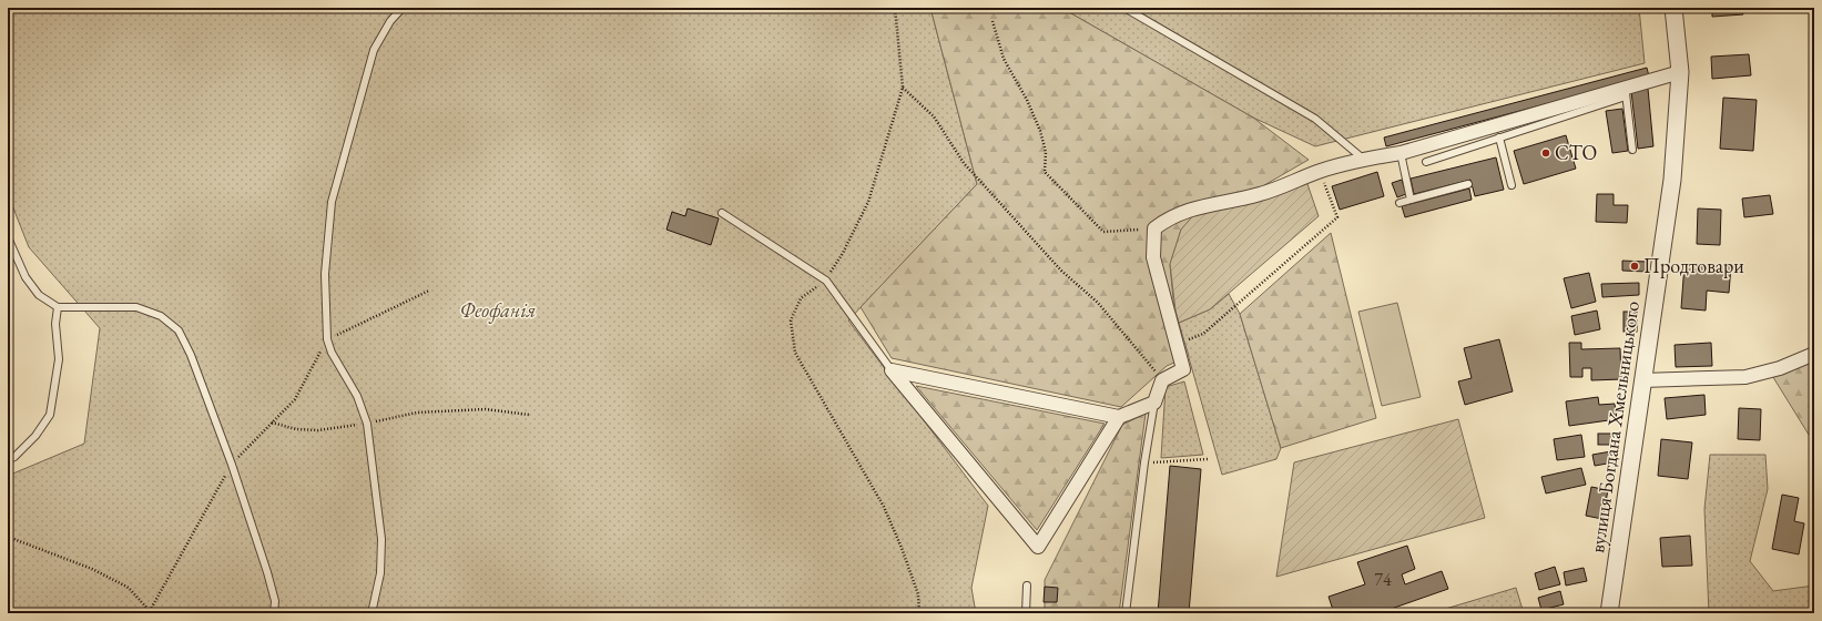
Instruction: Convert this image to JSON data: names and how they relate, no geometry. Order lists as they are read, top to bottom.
{
  "streets": {
    "street": ["вулиця Богдана Хмельницького"]
  },
  "parks": ["Феофанія"],
  "places": ["СТО", "Продтовари"],
  "house_numbers": ["74"]
}
